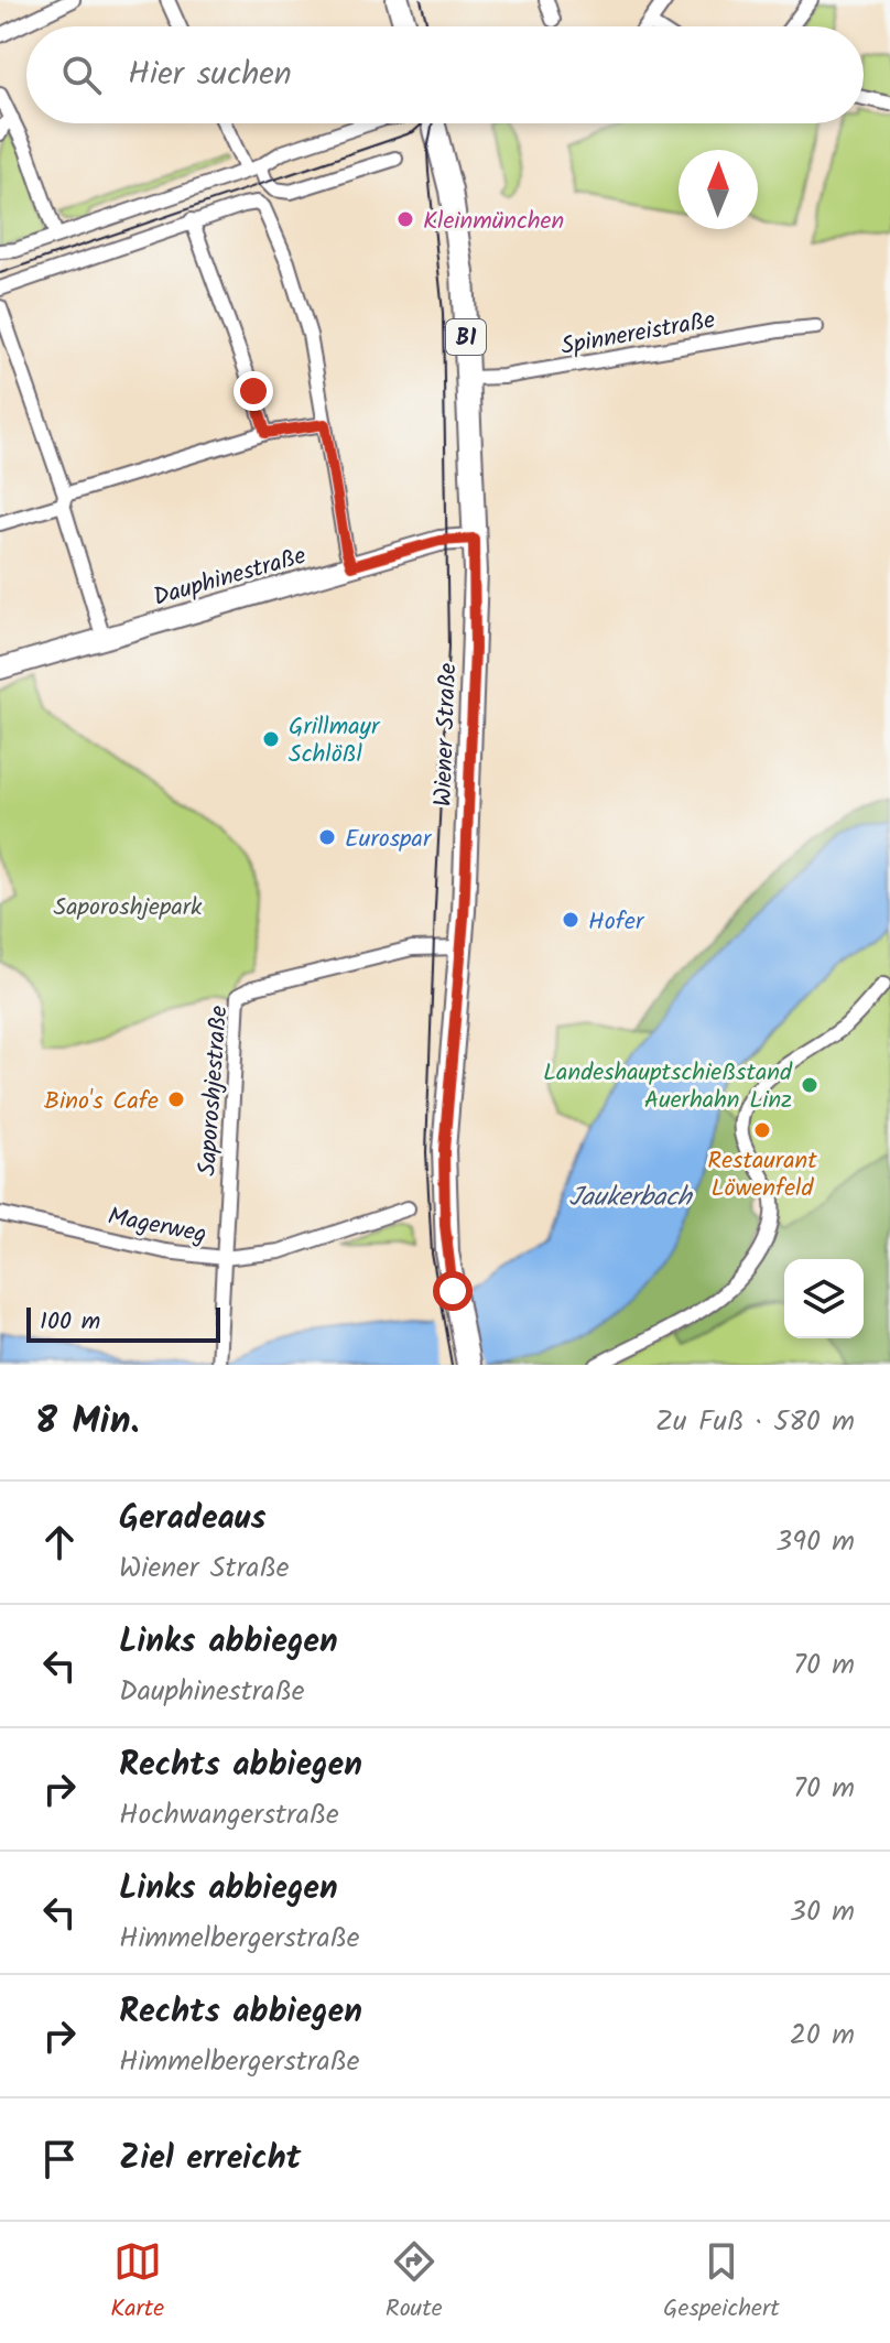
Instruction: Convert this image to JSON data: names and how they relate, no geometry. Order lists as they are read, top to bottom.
{
  "streets": {
    "main road": ["B1", "Dauphinestraße", "Wiener Straße"],
    "street": ["Spinnereistraße", "Saporoshjestraße", "Magerweg"]
  },
  "crossings": [
    ["Spinnereistraße", "Wiener Straße"],
    ["Dauphinestraße", "Wiener Straße"],
    ["Wiener Straße", "Saporoshjestraße"],
    ["Saporoshjestraße", "Magerweg"]
  ],
  "water": ["Jaukerbach"],
  "parks": ["Saporoshjepark"],
  "places": [
    "Kleinmünchen",
    "Grillmayr Schlößl",
    "Eurospar",
    "Hofer",
    "Landeshauptschießstand Auerhahn Linz",
    "Bino's Cafe",
    "Restaurant Löwenfeld"
  ],
  "scale_bar": "100 m",
  "north": "top",
  "page": {
    "search": "Hier suchen",
    "scale": "100 m",
    "heading": ["8 Min.", "Zu Fuß · 580 m"],
    "list": [
      ["Geradeaus", "Wiener Straße", "390 m"],
      ["Links abbiegen", "Dauphinestraße", "70 m"],
      ["Rechts abbiegen", "Hochwangerstraße", "70 m"],
      ["Links abbiegen", "Himmelbergerstraße", "30 m"],
      ["Rechts abbiegen", "Himmelbergerstraße", "20 m"],
      "Ziel erreicht"
    ],
    "nav": ["Karte", "Route", "Gespeichert"]
  }
}
